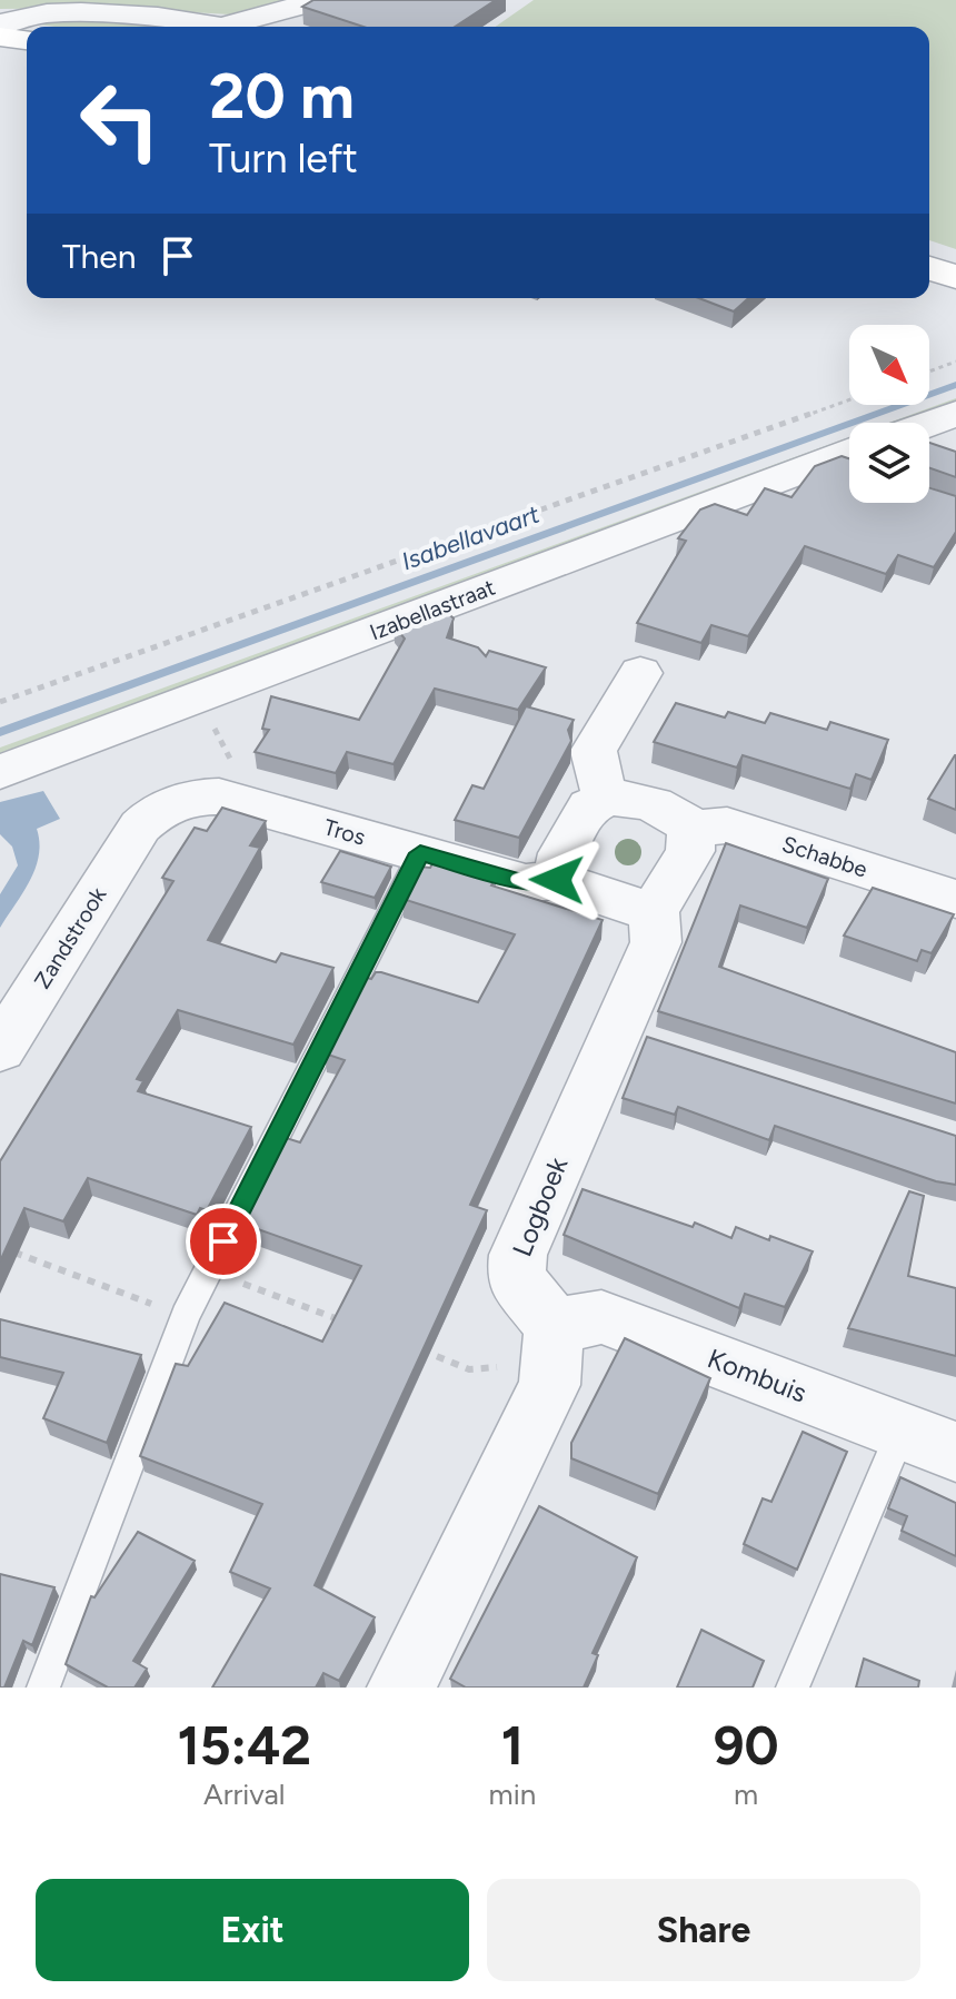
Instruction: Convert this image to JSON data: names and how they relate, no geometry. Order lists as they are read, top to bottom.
{
  "streets": {
    "street": [
      "Izabellastraat",
      "Tros",
      "Schabbe",
      "Zandstrook",
      "Logboek",
      "Kombuis"
    ]
  },
  "crossings": [
    ["Tros", "Schabbe"],
    ["Tros", "Zandstrook"],
    ["Tros", "Logboek"],
    ["Schabbe", "Logboek"],
    ["Logboek", "Kombuis"]
  ],
  "water": ["Isabellavaart"],
  "north": "bottom right",
  "page": {
    "turn": ["20 m", "Turn left"],
    "then": "Then",
    "eta": [
      "15:42",
      "Arrival",
      "1",
      "min",
      "90",
      "m"
    ],
    "buttons": ["Exit", "Share"]
  }
}
